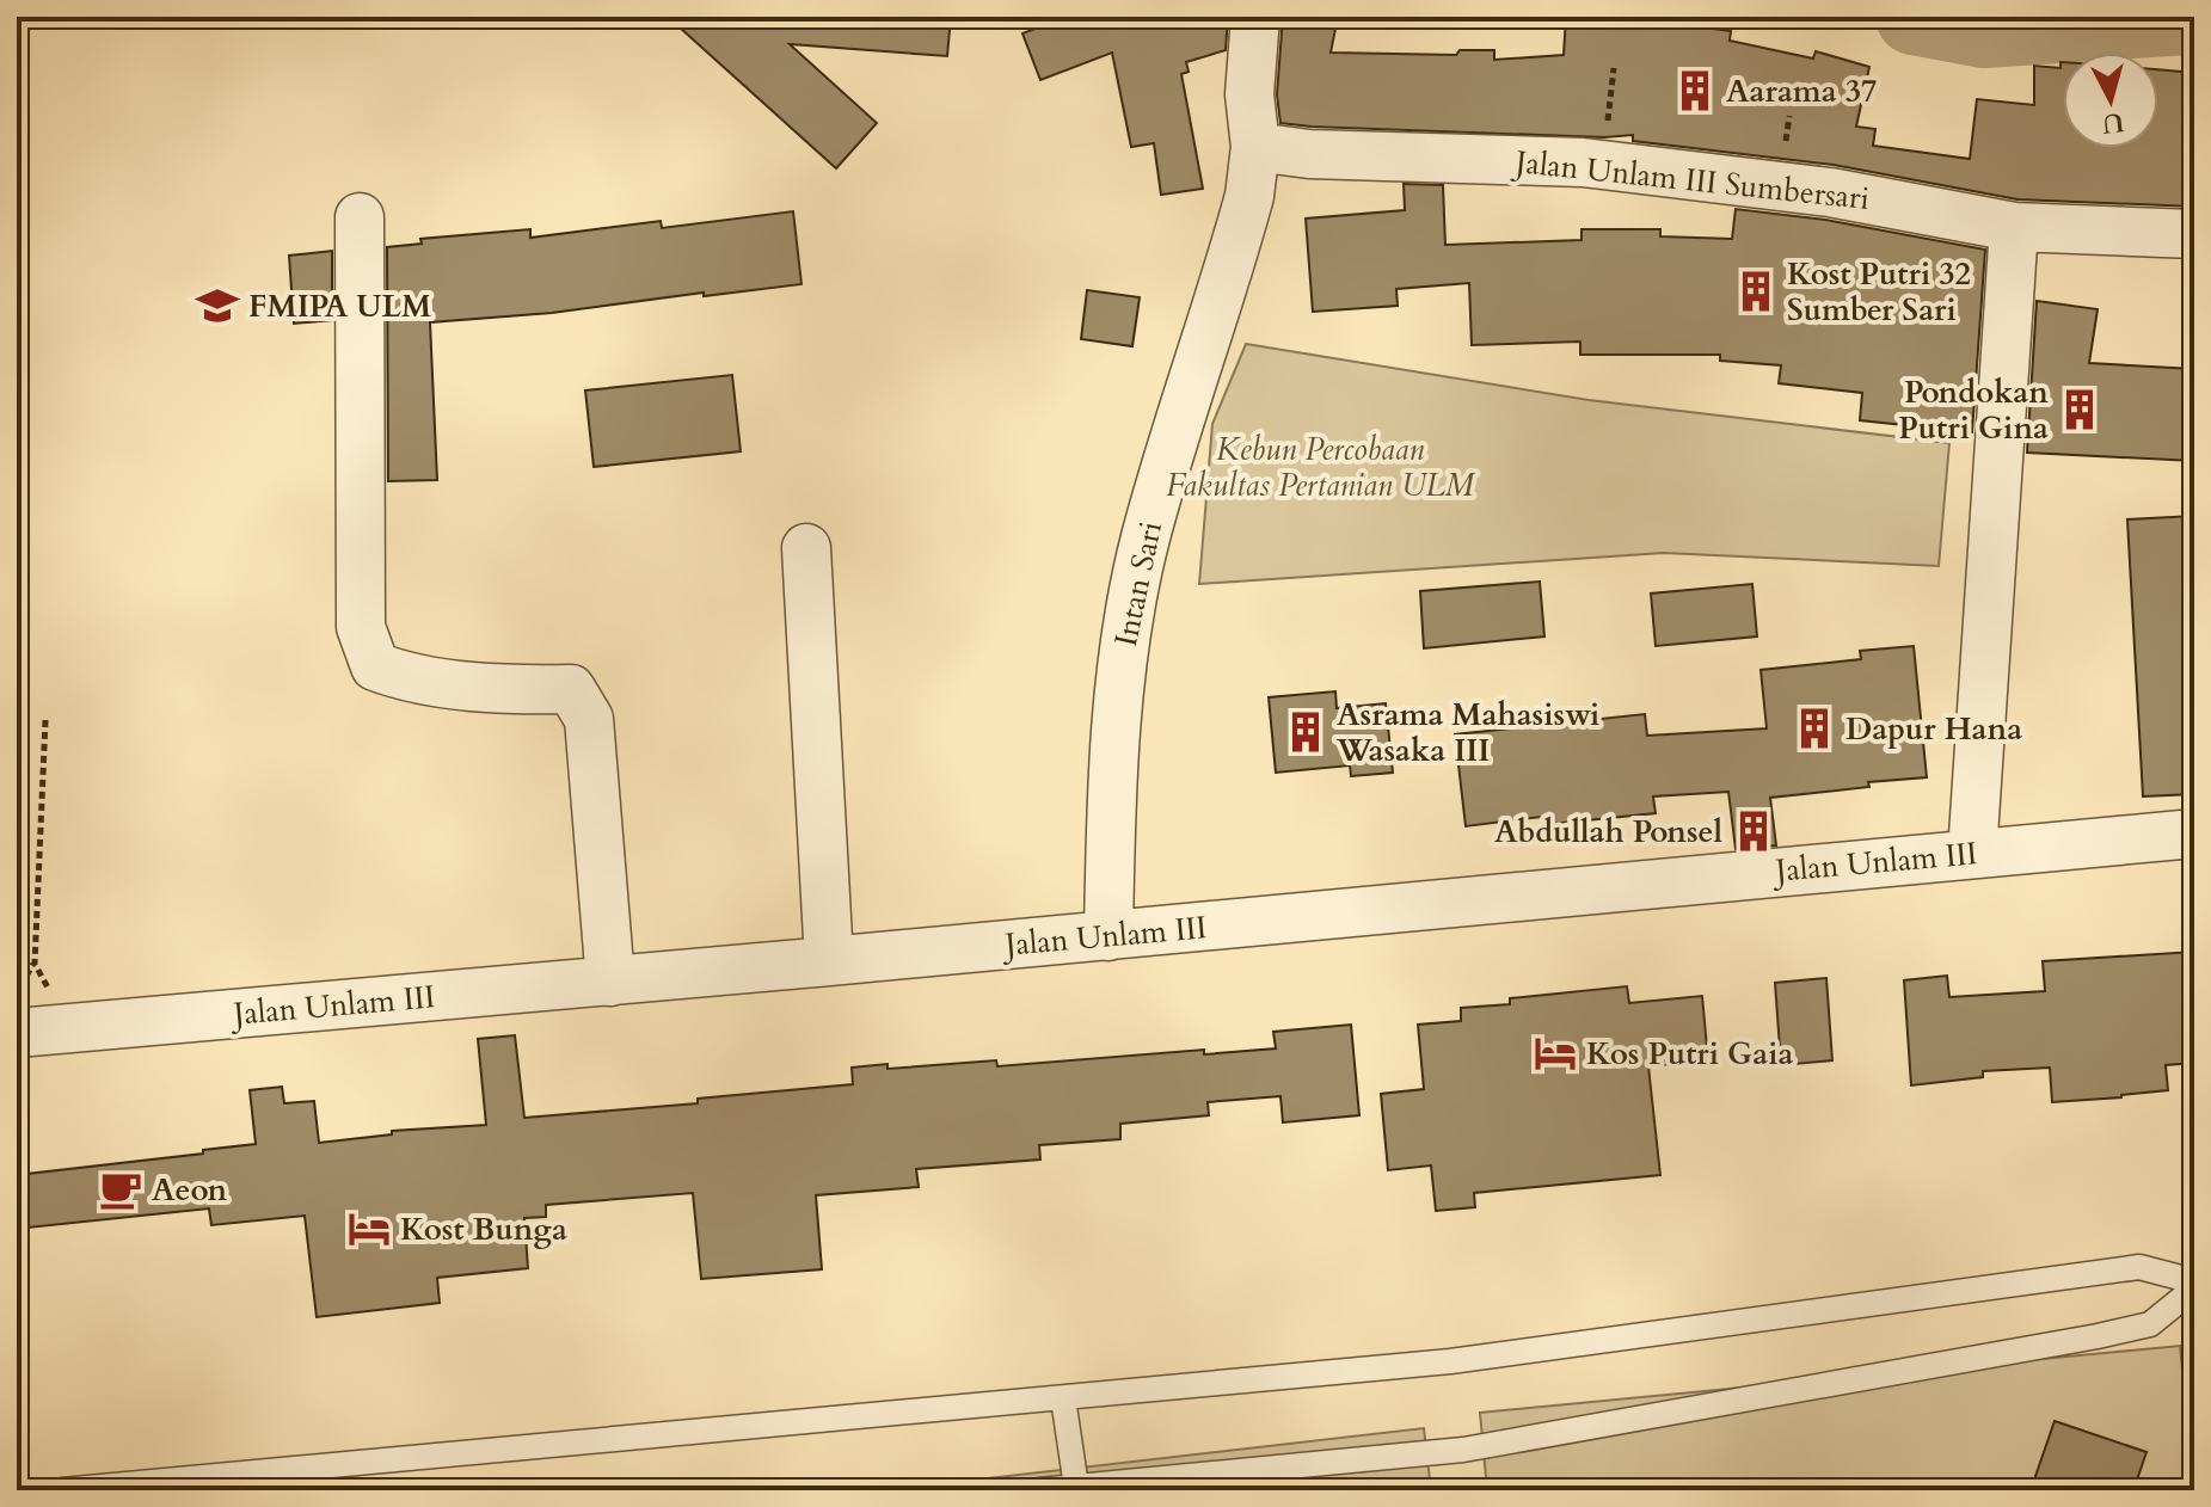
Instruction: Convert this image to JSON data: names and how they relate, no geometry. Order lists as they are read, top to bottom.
{
  "streets": {
    "street": ["Jalan Unlam III Sumbersari", "Intan Sari", "Jalan Unlam III"]
  },
  "crossings": [
    ["Jalan Unlam III Sumbersari", "Intan Sari"],
    ["Intan Sari", "Jalan Unlam III"]
  ],
  "parks": ["Kebun Percobaan Fakultas Pertanian ULM"],
  "places": {
    "building": [
      "Aarama 37",
      "Kost Putri 32 Sumber Sari",
      "Pondokan Putri Gina",
      "Dapur Hana",
      "Asrama Mahasiswi Wasaka III",
      "Abdullah Ponsel"
    ],
    "school or university": ["FMIPA ULM"],
    "hotel": ["Kos Putri Gaia", "Kost Bunga"],
    "cafe": ["Aeon"]
  },
  "north": "bottom"
}
